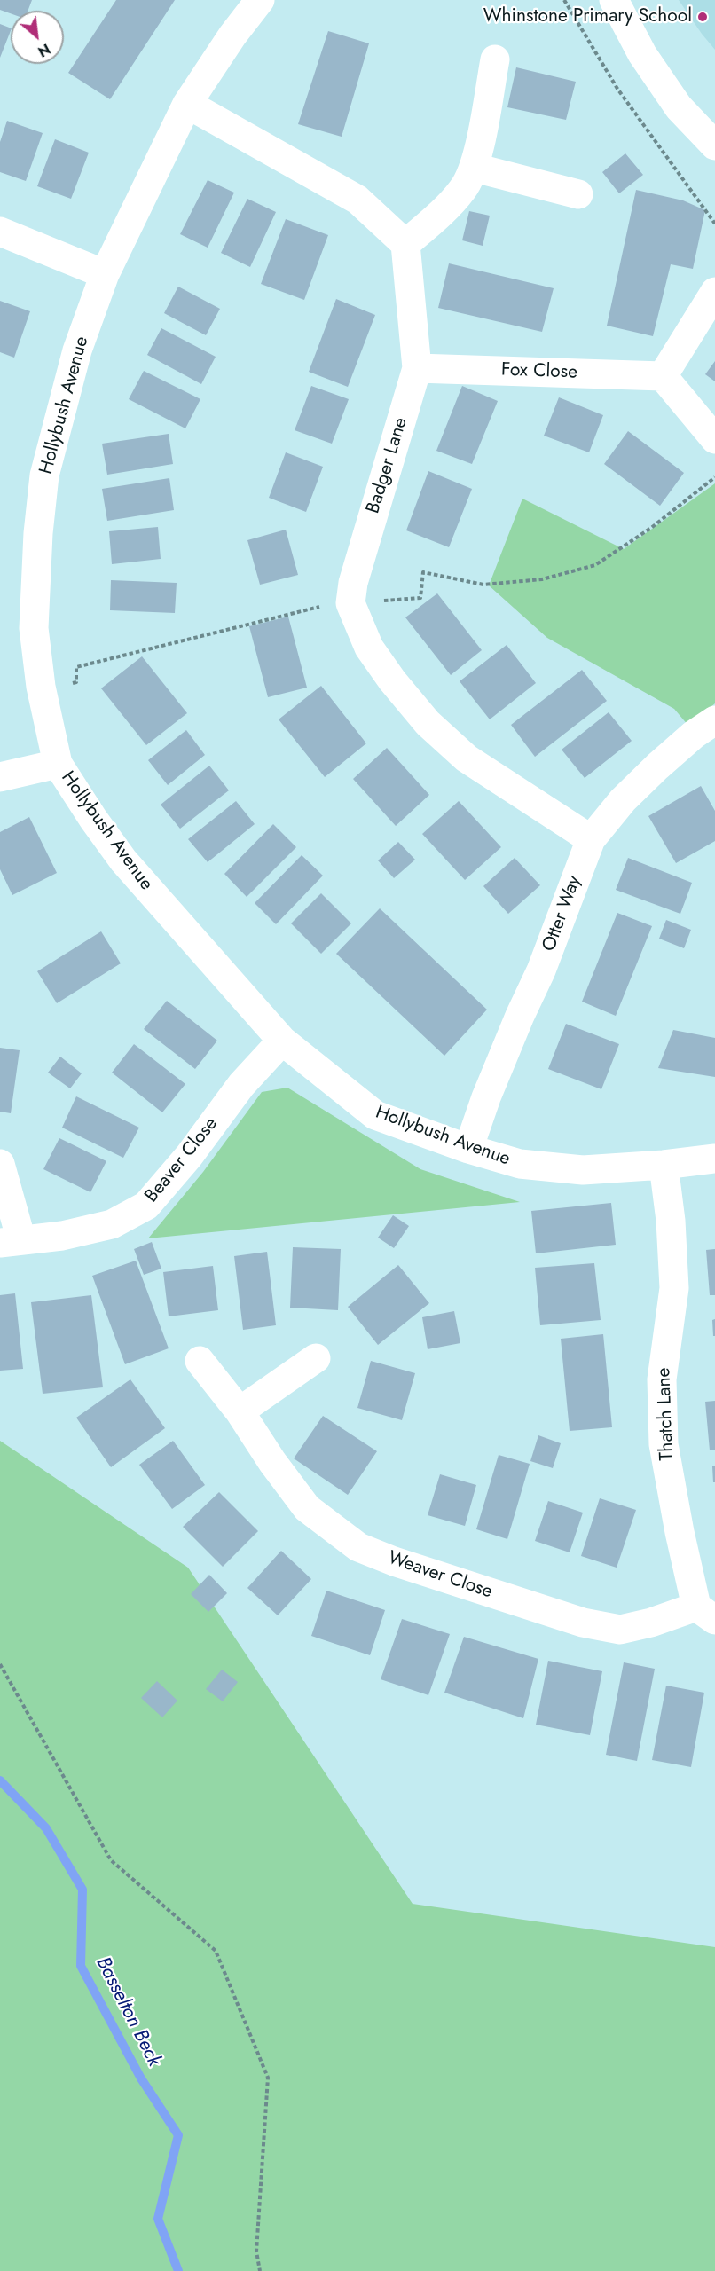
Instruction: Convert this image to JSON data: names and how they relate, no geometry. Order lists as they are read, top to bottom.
{
  "streets": {
    "street": [
      "Fox Close",
      "Hollybush Avenue",
      "Badger Lane",
      "Otter Way",
      "Beaver Close",
      "Thatch Lane",
      "Weaver Close"
    ]
  },
  "crossings": [
    ["Fox Close", "Badger Lane"],
    ["Hollybush Avenue", "Otter Way"],
    ["Hollybush Avenue", "Beaver Close"],
    ["Hollybush Avenue", "Thatch Lane"],
    ["Badger Lane", "Otter Way"],
    ["Thatch Lane", "Weaver Close"]
  ],
  "water": ["Basselton Beck"],
  "places": ["Whinstone Primary School"],
  "north": "bottom right"
}
